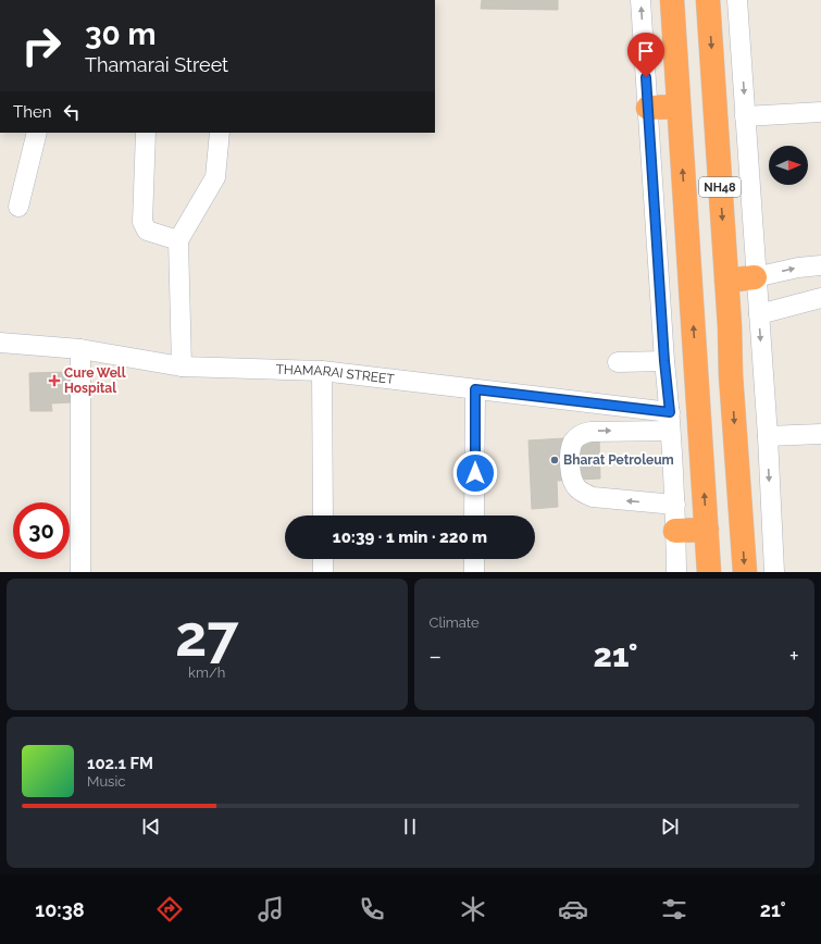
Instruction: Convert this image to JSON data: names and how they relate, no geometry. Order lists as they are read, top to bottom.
{
  "streets": {
    "highway": ["NH48"],
    "street": ["THAMARAI STREET"]
  },
  "places": {
    "health": ["Cure Well Hospital"],
    "other": ["Bharat Petroleum"]
  },
  "north": "right",
  "page": {
    "turn": ["30 m", "Thamarai Street"],
    "then": "Then",
    "limit": "30",
    "trip": "10:39 · 1 min · 220 m",
    "tile": [
      ["27", "km/h"],
      "Climate"
    ],
    "heat": ["−", "21°", "+"],
    "song": ["102.1 FM", "Music"],
    "tabs": ["10:38", "21°"]
  }
}
